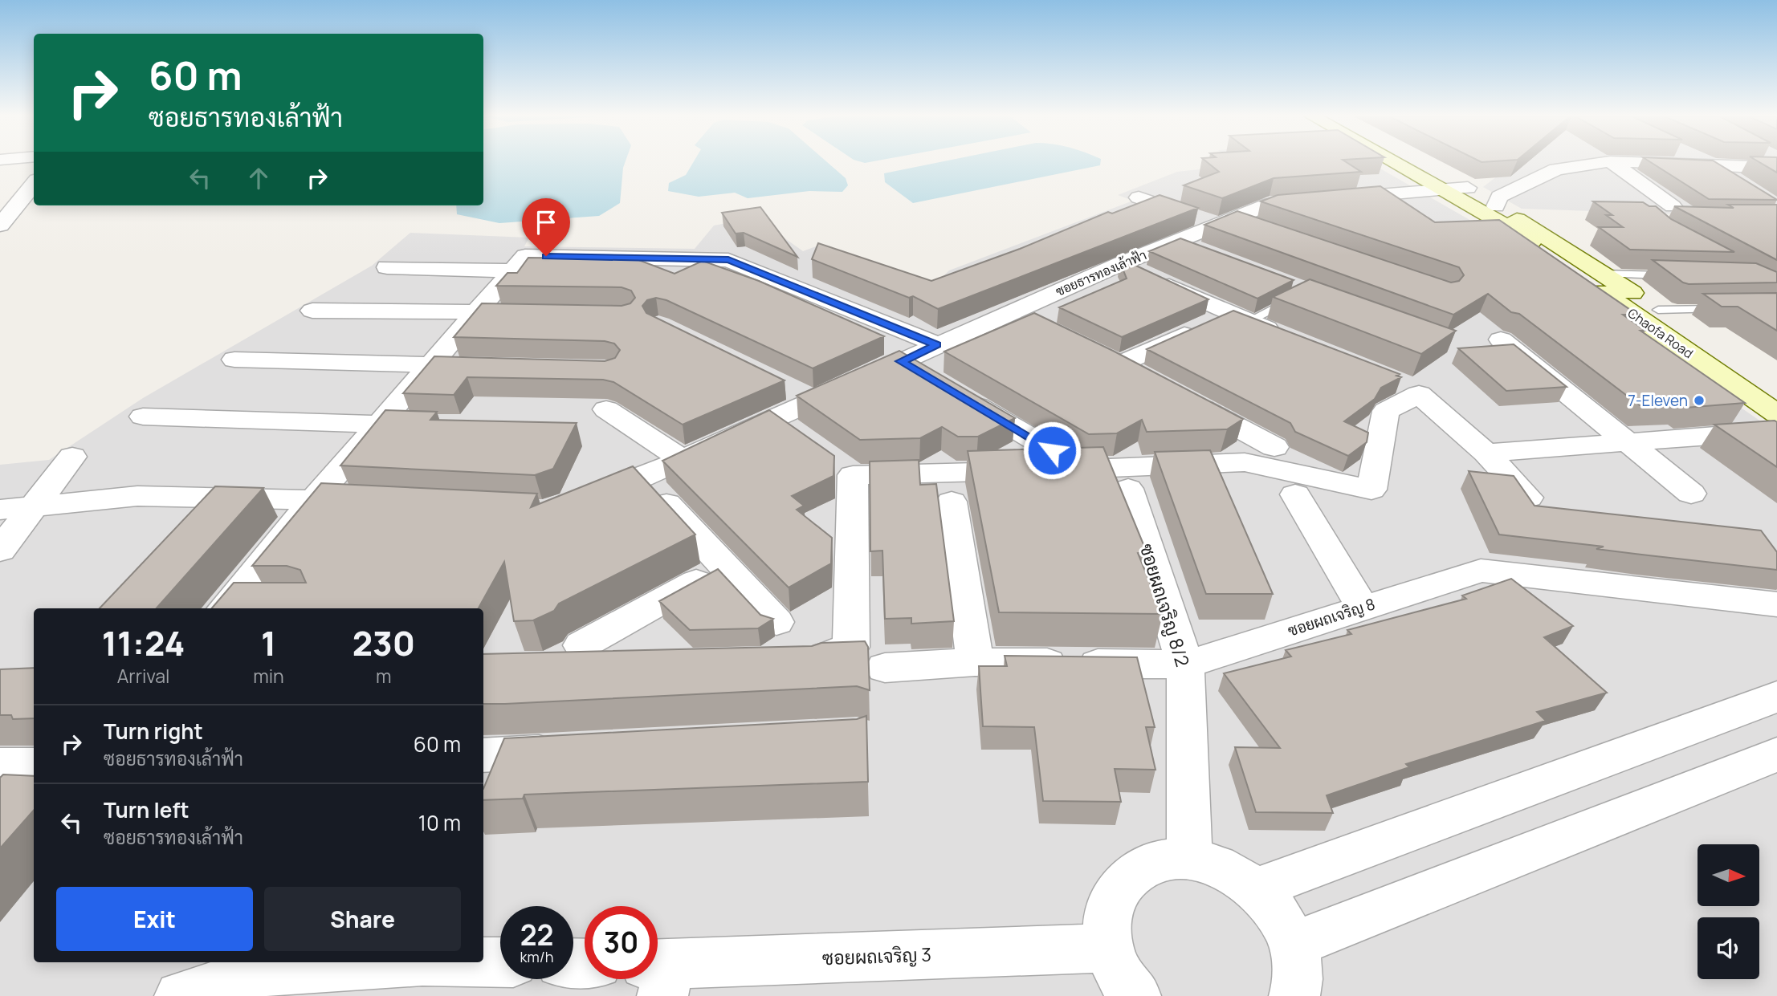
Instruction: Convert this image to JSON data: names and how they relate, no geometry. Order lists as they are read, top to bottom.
{
  "streets": {
    "main road": ["Chaofa Road"],
    "street": [
      "ซอยธารทองเล้าฟ้า",
      "ซอยผถเจริญ 8/2",
      "ซอยผถเจริญ 8",
      "ซอยผถเจริญ 3"
    ]
  },
  "crossings": [
    ["ซอยธารทองเล้าฟ้า", "Chaofa Road"],
    ["ซอยผถเจริญ 8/2", "ซอยผถเจริญ 8"]
  ],
  "places": ["7-Eleven"],
  "north": "right",
  "page": {
    "turn": ["60 m", "ซอยธารทองเล้าฟ้า"],
    "eta": [
      "11:24",
      "Arrival",
      "1",
      "min",
      "230",
      "m"
    ],
    "list": [
      {
        "name": "Turn right",
        "note": "ซอยธารทองเล้าฟ้า",
        "value": "60 m"
      },
      {
        "name": "Turn left",
        "note": "ซอยธารทองเล้าฟ้า",
        "value": "10 m"
      }
    ],
    "buttons": ["Exit", "Share"],
    "speed": "22 km/h",
    "limit": "30"
  }
}
